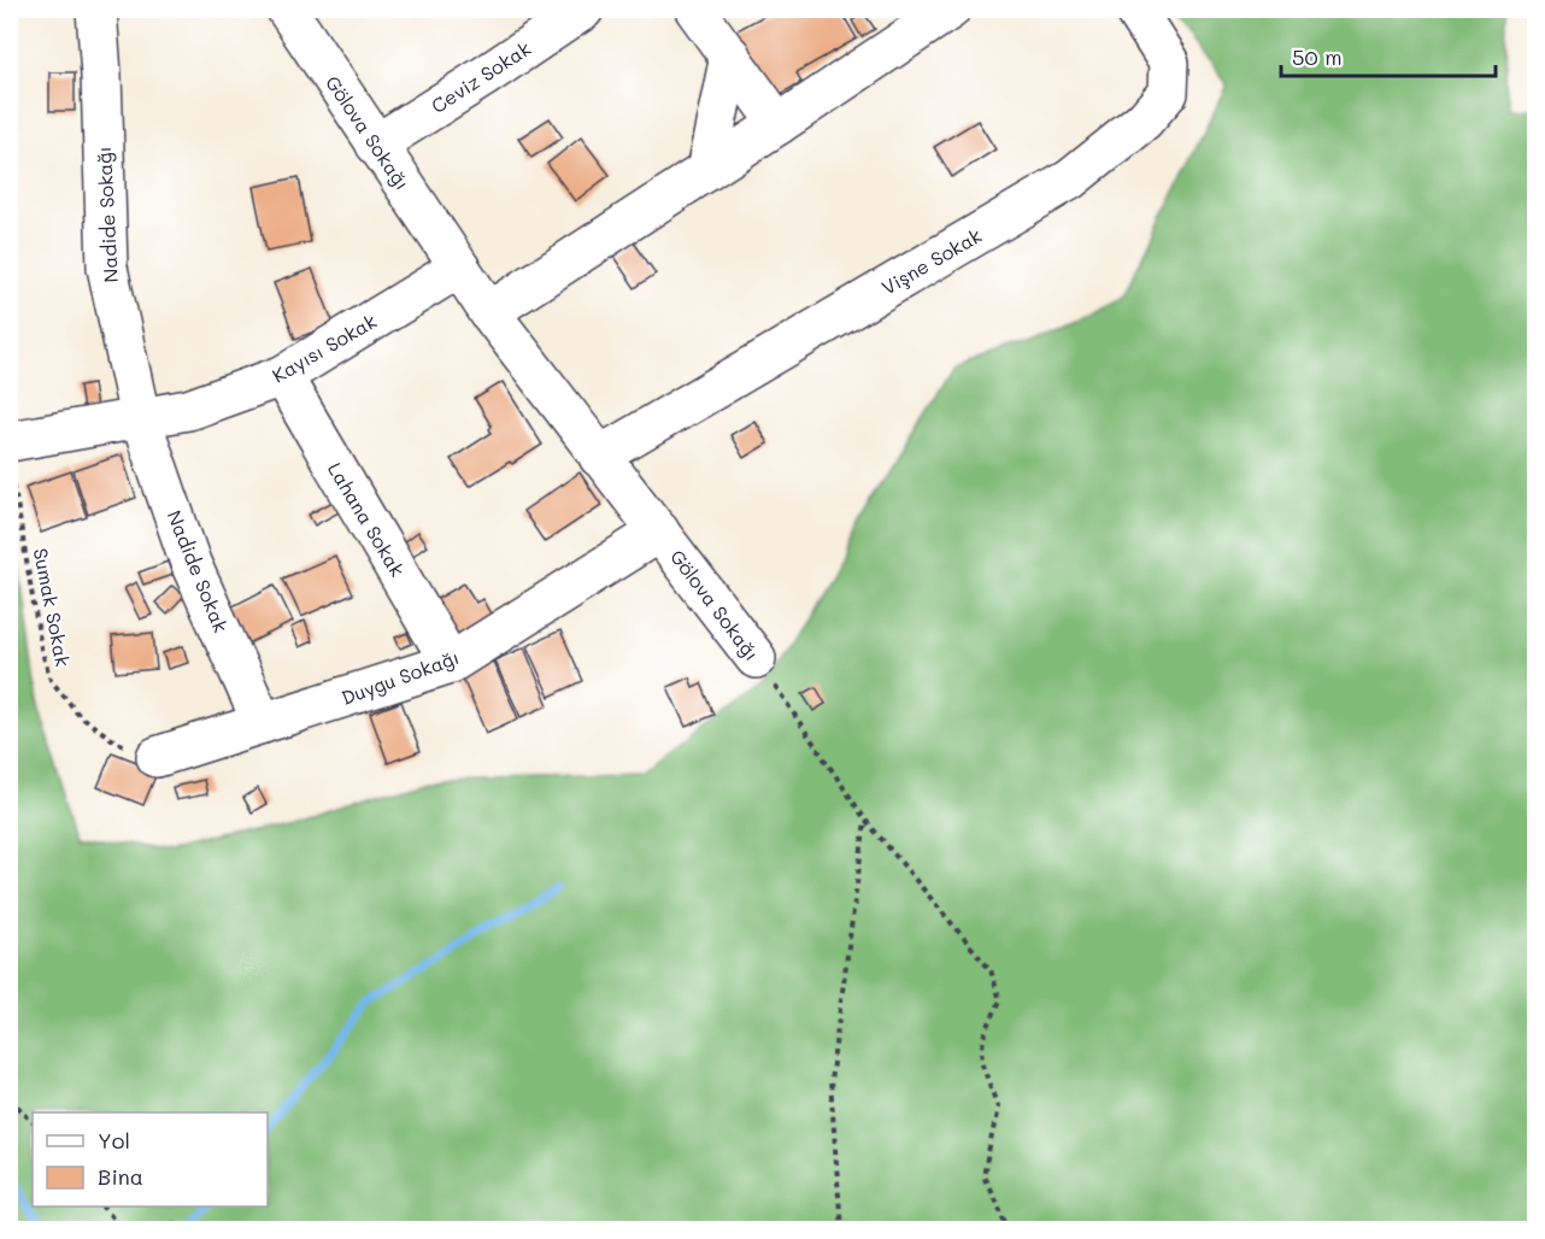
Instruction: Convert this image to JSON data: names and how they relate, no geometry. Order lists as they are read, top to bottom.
{
  "streets": {
    "street": [
      "Ceviz Sokak",
      "Gölova Sokağı",
      "Nadide Sokağı",
      "Vişne Sokak",
      "Kayısı Sokak",
      "Lahana Sokak",
      "Nadide Sokak",
      "Duygu Sokağı"
    ],
    "path": ["Sumak Sokak"]
  },
  "crossings": [
    ["Ceviz Sokak", "Gölova Sokağı"],
    ["Gölova Sokağı", "Vişne Sokak"],
    ["Gölova Sokağı", "Kayısı Sokak"],
    ["Gölova Sokağı", "Duygu Sokağı"],
    ["Nadide Sokağı", "Kayısı Sokak"],
    ["Nadide Sokağı", "Nadide Sokak"],
    ["Kayısı Sokak", "Lahana Sokak"],
    ["Kayısı Sokak", "Nadide Sokak"],
    ["Kayısı Sokak", "Sumak Sokak"],
    ["Lahana Sokak", "Duygu Sokağı"],
    ["Nadide Sokak", "Duygu Sokağı"],
    ["Sumak Sokak", "Duygu Sokağı"]
  ],
  "legend": ["Yol", "Bina"],
  "scale_bar": "50 m"
}
